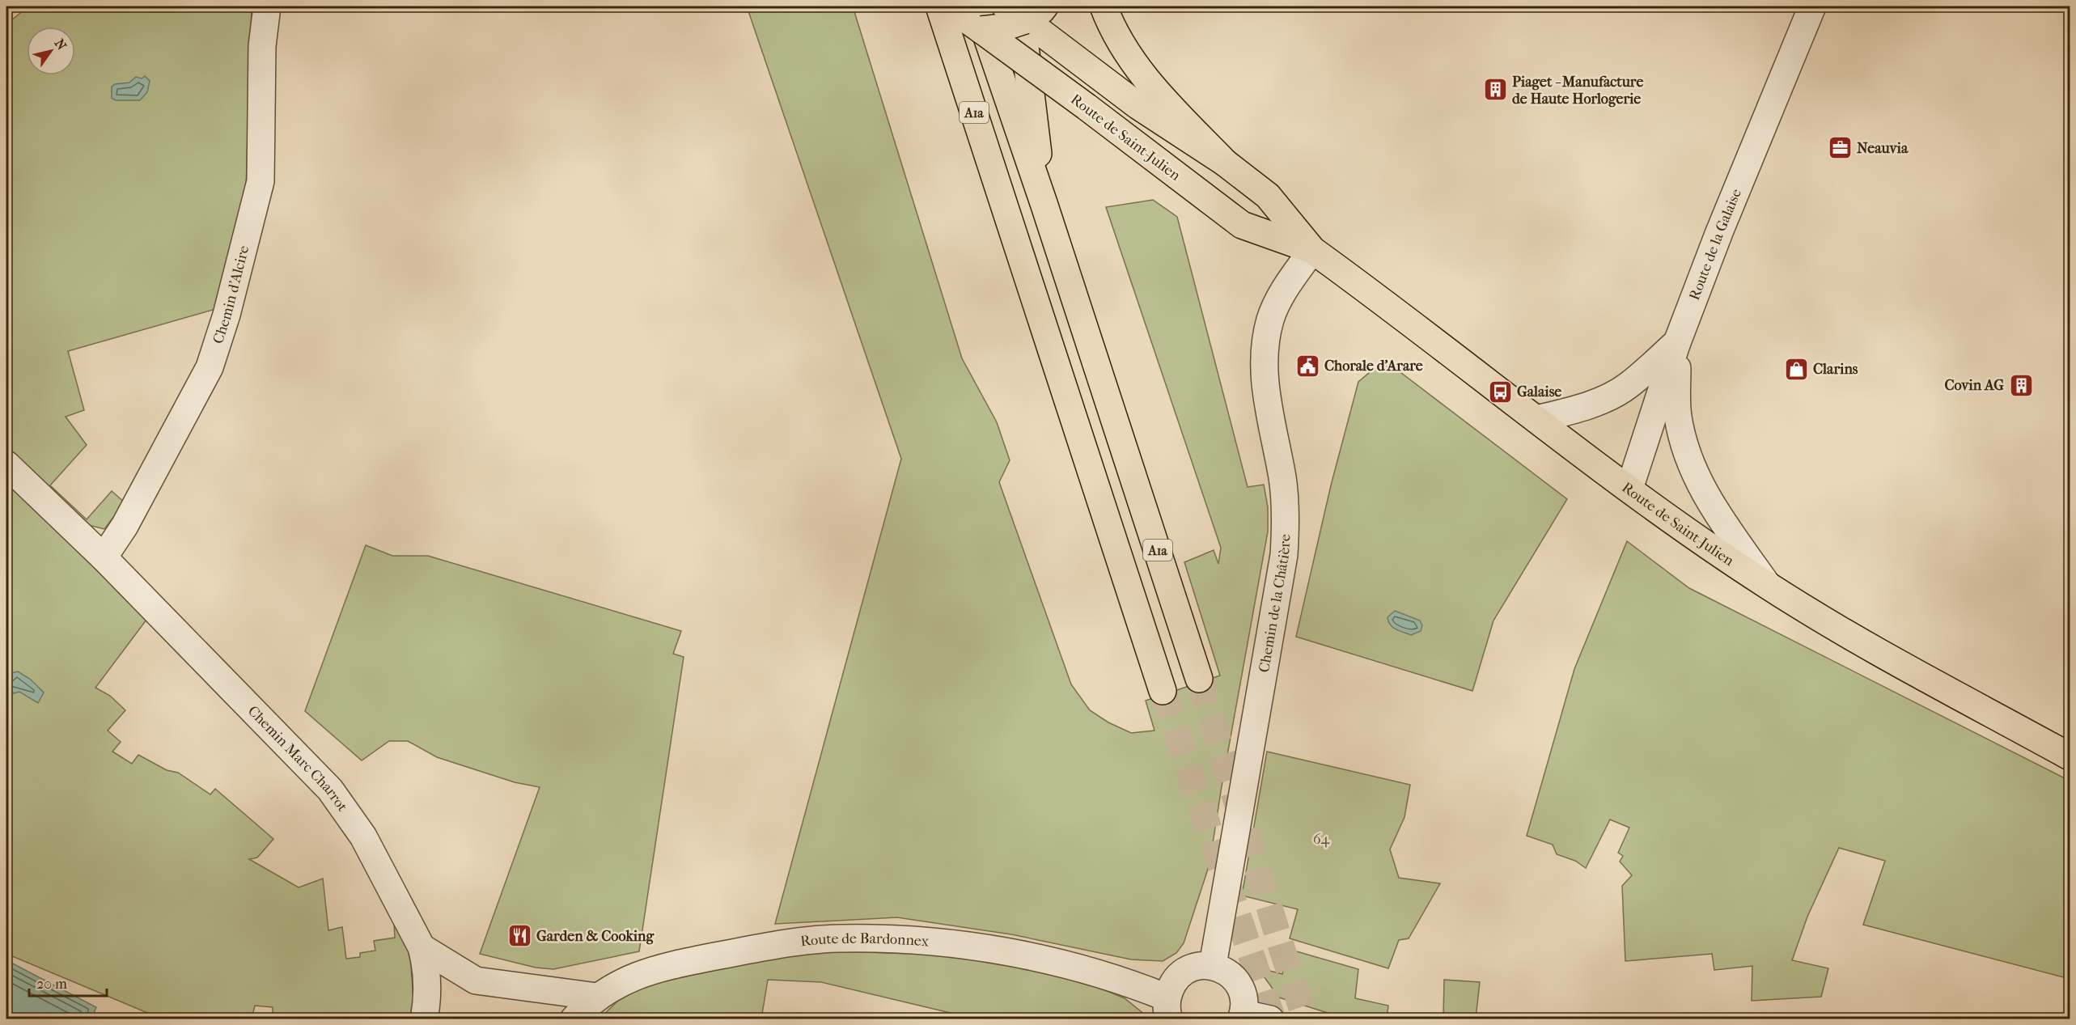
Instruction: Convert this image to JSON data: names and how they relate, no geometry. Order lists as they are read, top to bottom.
{
  "streets": {
    "main road": ["A1a", "Route de Saint-Julien"],
    "street": [
      "Route de la Galaise",
      "Chemin d'Alcire",
      "Chemin de la Châtière",
      "Chemin Marc Charrot",
      "Route de Bardonnex"
    ]
  },
  "crossings": [
    ["A1a", "Route de Saint-Julien"],
    ["Route de Saint-Julien", "Route de la Galaise"],
    ["Route de Saint-Julien", "Chemin de la Châtière"],
    ["Chemin d'Alcire", "Chemin Marc Charrot"],
    ["Chemin de la Châtière", "Route de Bardonnex"]
  ],
  "parks": ["64"],
  "places": {
    "building": ["Piaget - Manufacture de Haute Horlogerie", "Covin AG"],
    "office": ["Neauvia"],
    "public building": ["Chorale d’Arare"],
    "shop": ["Clarins"],
    "bus stop": ["Galaise"],
    "restaurant": ["Garden & Cooking"]
  },
  "scale_bar": "20 m",
  "north": "top right"
}
